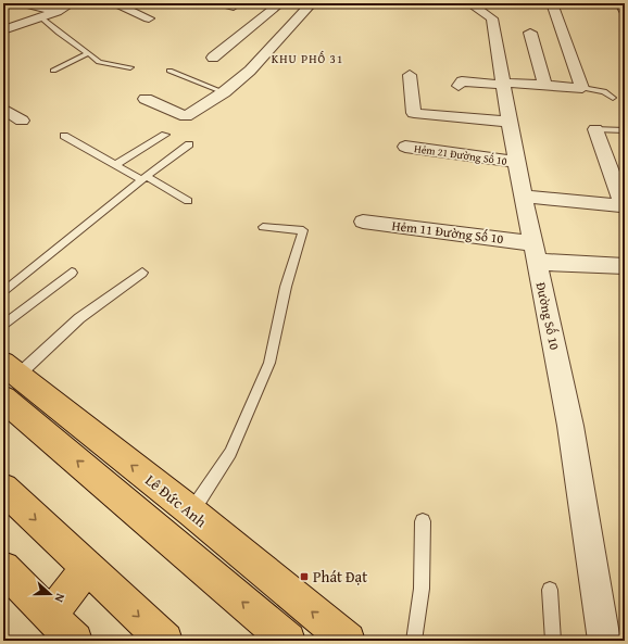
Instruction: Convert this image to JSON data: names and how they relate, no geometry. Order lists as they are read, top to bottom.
{
  "streets": {
    "highway": ["Lê Đức Anh"],
    "street": ["Hẻm 21 Đường Số 10", "Hẻm 11 Đường Số 10", "Đường Số 10"]
  },
  "crossings": [
    ["Hẻm 21 Đường Số 10", "Đường Số 10"],
    ["Hẻm 11 Đường Số 10", "Đường Số 10"]
  ],
  "districts": ["KHU PHỐ 31"],
  "places": {
    "transit": ["Phát Đạt"]
  },
  "north": "right"
}
